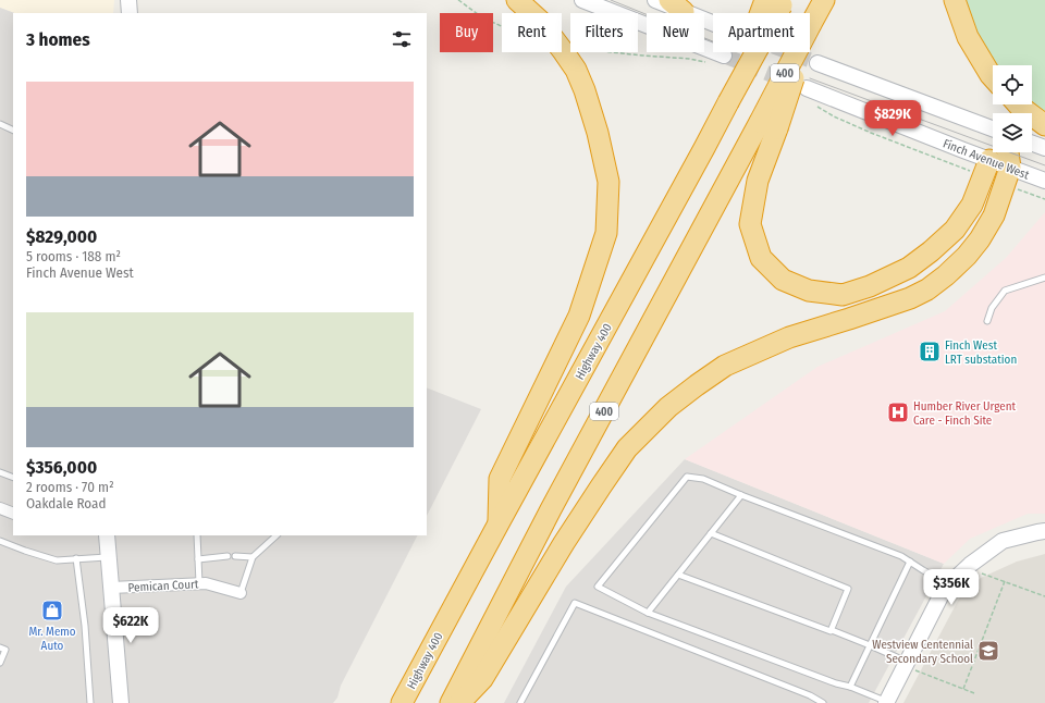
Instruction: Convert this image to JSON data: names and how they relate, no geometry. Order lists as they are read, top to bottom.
{
  "streets": {
    "highway": ["400", "Highway 400"],
    "main road": ["Finch Avenue West"],
    "street": ["Pemican Court"]
  },
  "places": {
    "building": ["Finch West LRT substation"],
    "hospital": ["Humber River Urgent Care - Finch Site"],
    "shop": ["Mr. Memo Auto"],
    "school or university": ["Westview Centennial Secondary School"]
  },
  "page": {
    "chip": [
      "Buy",
      "Rent",
      "Filters",
      "New",
      "Apartment"
    ],
    "heading": "3 homes",
    "list": [
      {
        "name": "$829,000",
        "note": "5 rooms · 188 m² · Finch Avenue West"
      },
      {
        "name": "$356,000",
        "note": "2 rooms · 70 m² · Oakdale Road"
      }
    ],
    "price": ["$829K", "$356K", "$622K"]
  }
}
